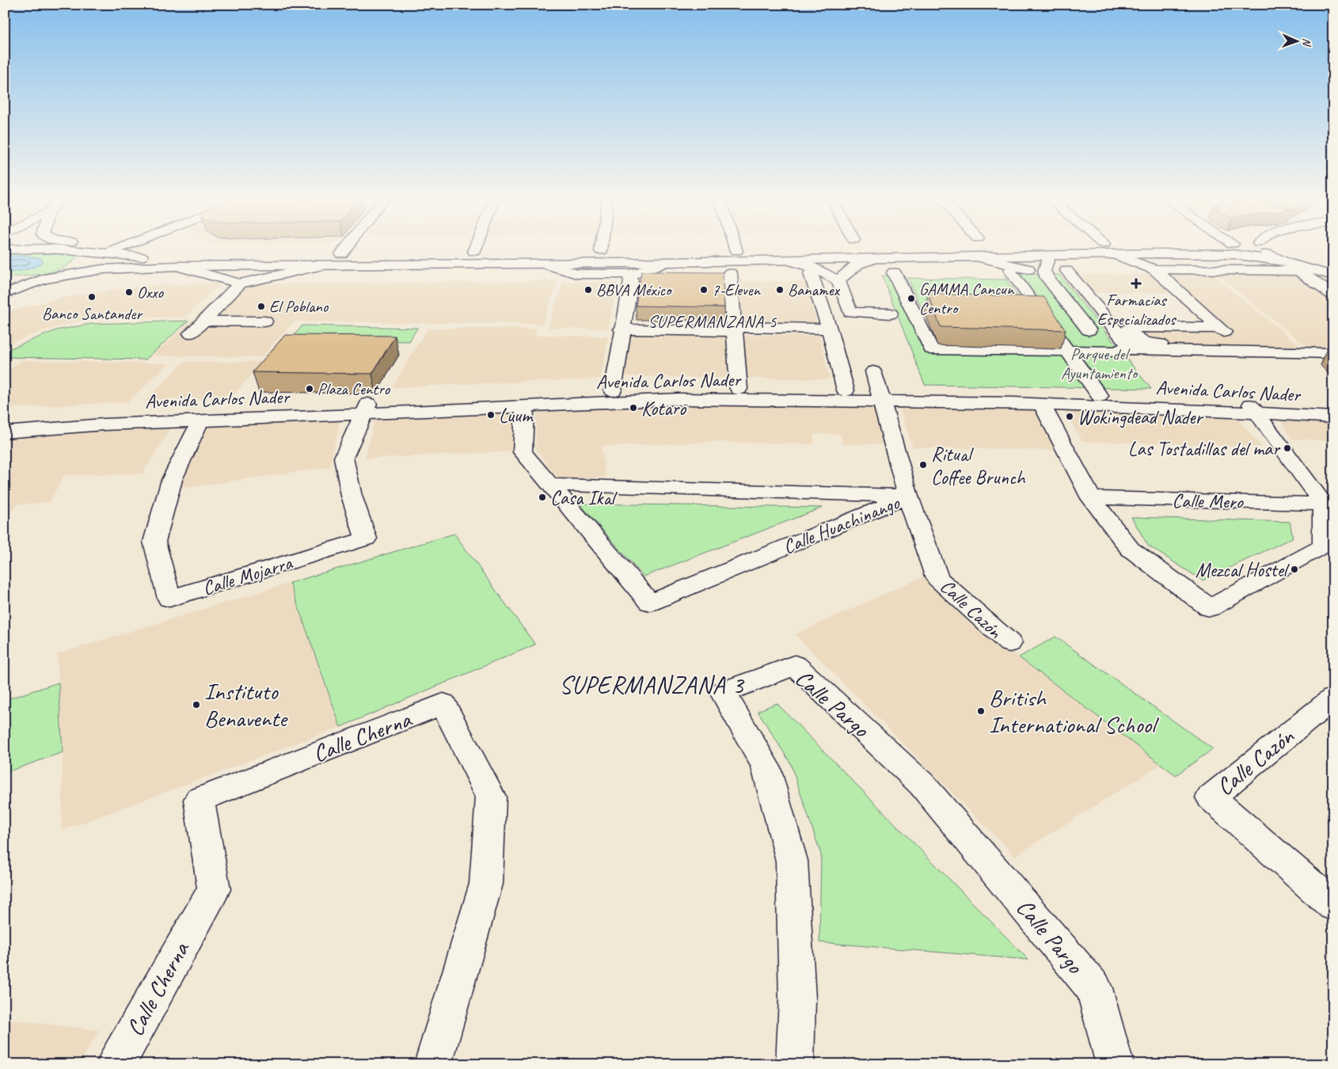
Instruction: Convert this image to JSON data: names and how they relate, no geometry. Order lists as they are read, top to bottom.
{
  "streets": {
    "street": [
      "Avenida Carlos Nader",
      "Calle Mero",
      "Calle Huachinango",
      "Calle Mojarra",
      "Calle Cazón",
      "Calle Pargo",
      "Calle Cherna"
    ]
  },
  "crossings": [
    ["Avenida Carlos Nader", "Calle Huachinango"],
    ["Avenida Carlos Nader", "Calle Mojarra"],
    ["Avenida Carlos Nader", "Calle Cazón"],
    ["Calle Huachinango", "Calle Cazón"]
  ],
  "districts": ["SUPERMANZANA 5", "SUPERMANZANA 3"],
  "parks": ["Parque del Ayuntamiento"],
  "places": {
    "health": ["Farmacias Especializados"],
    "other": [
      "BBVA México",
      "7-Eleven",
      "Banamex",
      "Oxxo",
      "Banco Santander",
      "GAMMA Cancun Centro",
      "El Poblano",
      "Plaza Centro",
      "Kotarō",
      "Luum",
      "Wokingdead Nader",
      "Las Tostadillas del mar",
      "Ritual Coffee Brunch",
      "Casa Ikal",
      "Mezcal Hostel",
      "Instituto Benavente",
      "British International School"
    ]
  },
  "north": "right"
}
